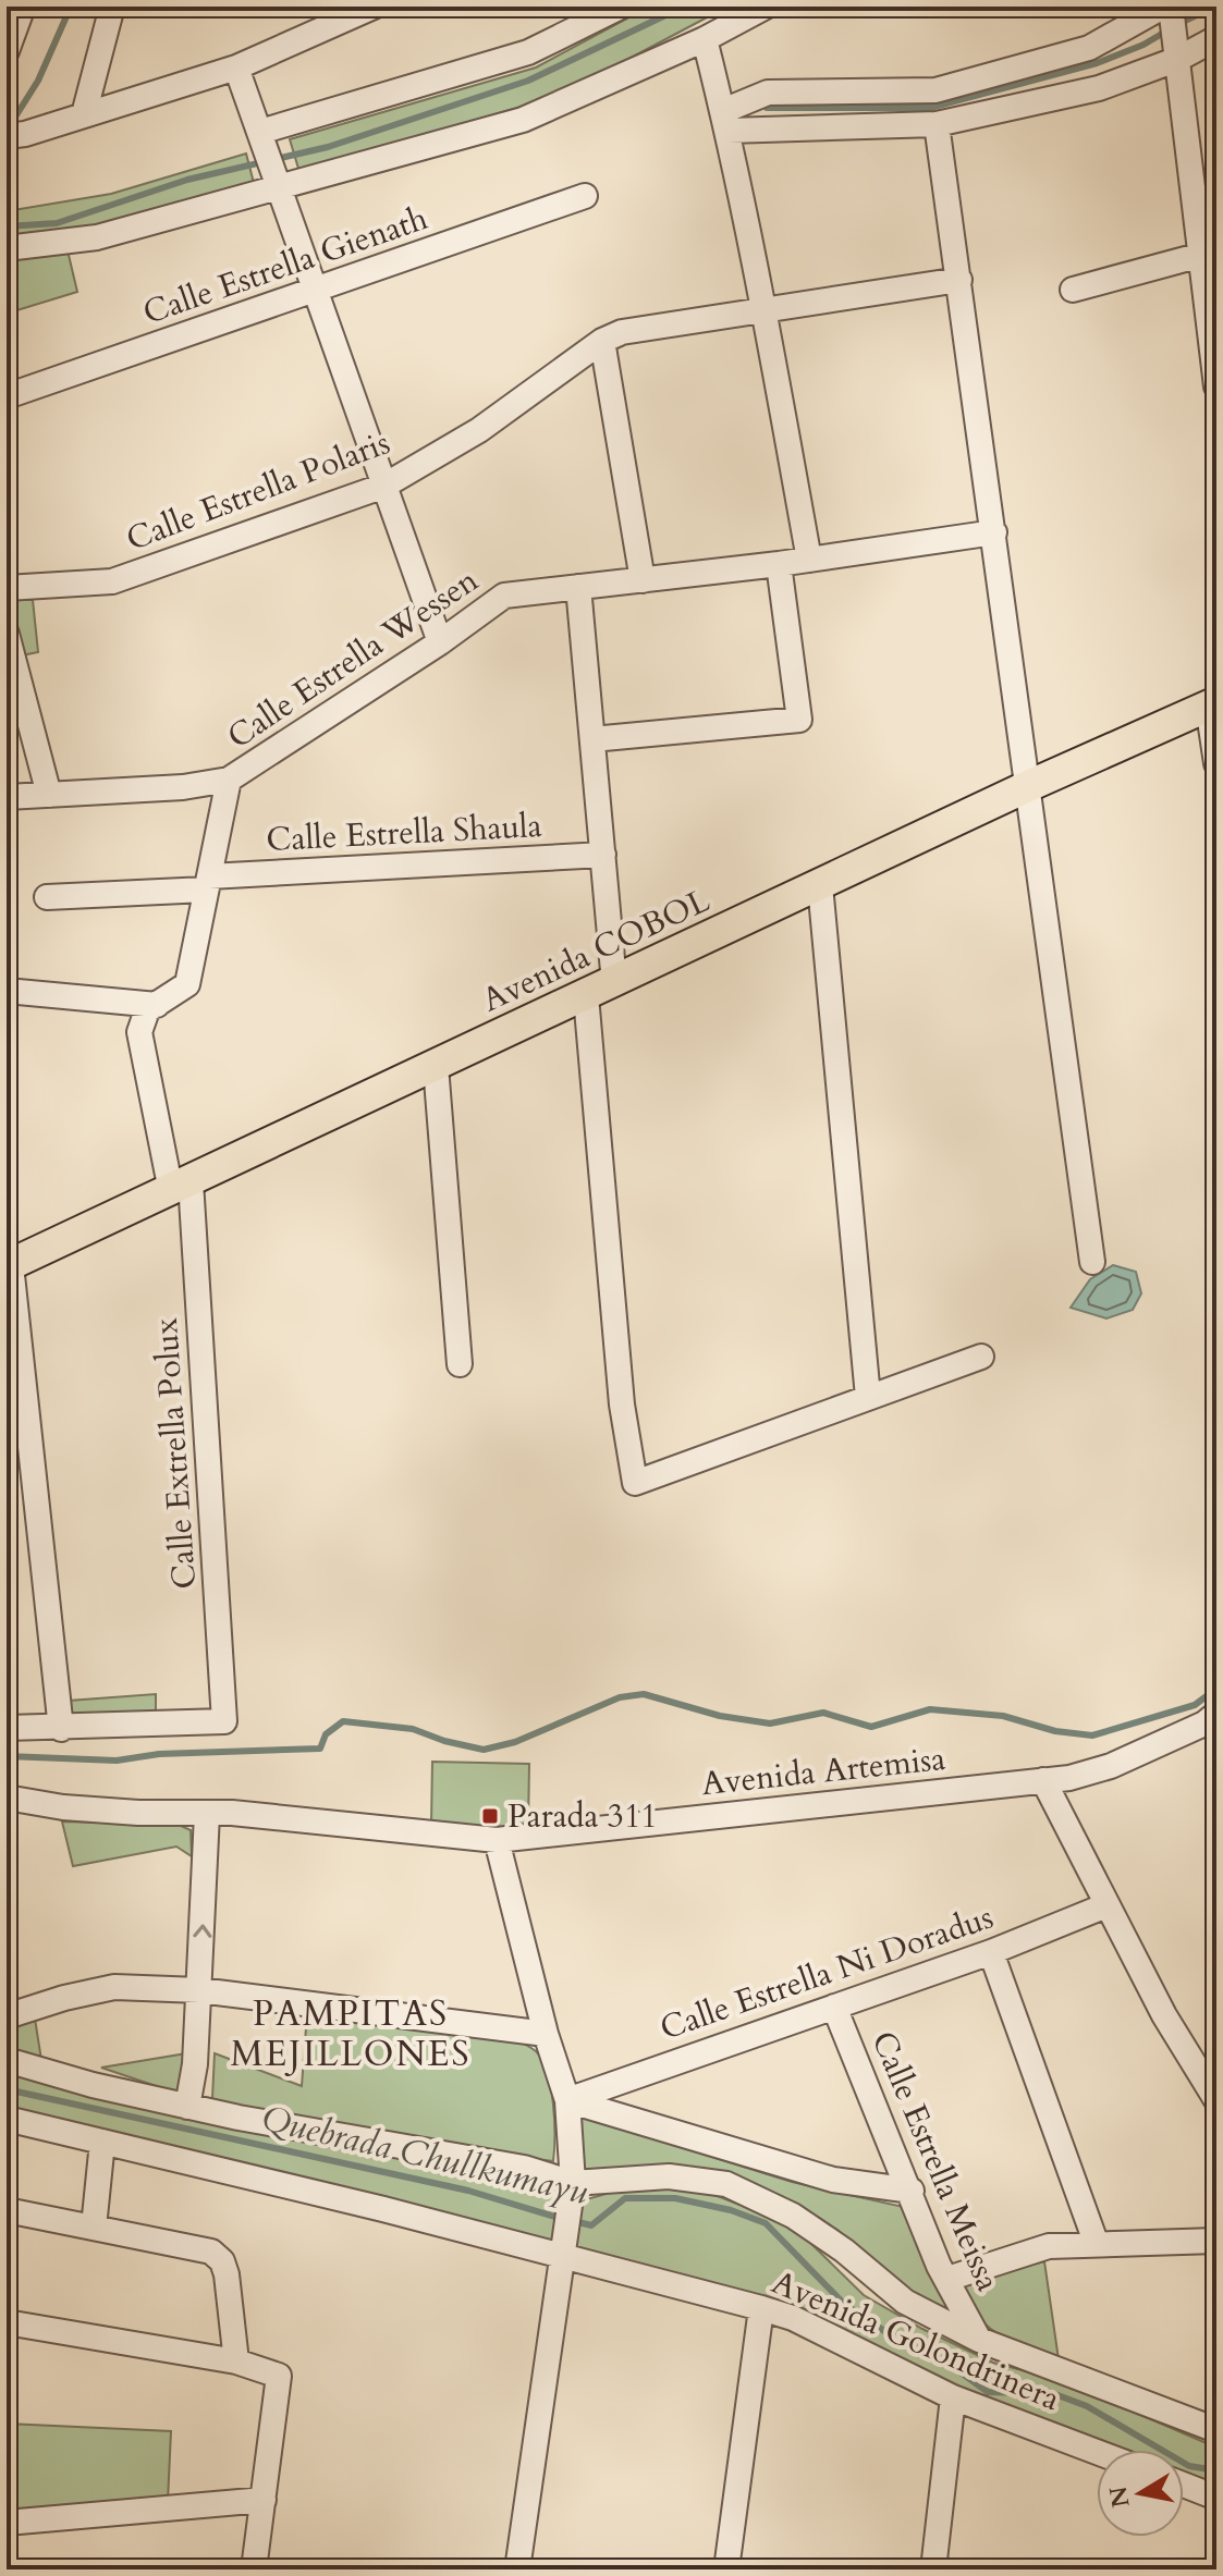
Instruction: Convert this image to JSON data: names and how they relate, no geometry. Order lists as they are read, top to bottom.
{
  "streets": {
    "main road": ["Avenida COBOL"],
    "street": [
      "Calle Estrella Gienath",
      "Calle Estrella Polaris",
      "Calle Estrella Wessen",
      "Calle Estrella Shaula",
      "Calle Extrella Polux",
      "Avenida Artemisa",
      "Calle Estrella Ni Doradus",
      "Calle Estrella Meissa",
      "Avenida Golondrinera"
    ]
  },
  "crossings": [
    ["Avenida COBOL", "Calle Extrella Polux"],
    ["Calle Estrella Ni Doradus", "Calle Estrella Meissa"],
    ["Calle Estrella Meissa", "Avenida Golondrinera"]
  ],
  "districts": ["PAMPITAS MEJILLONES"],
  "water": ["Quebrada Chullkumayu"],
  "places": {
    "transit": ["Parada 311"]
  },
  "north": "left"
}
